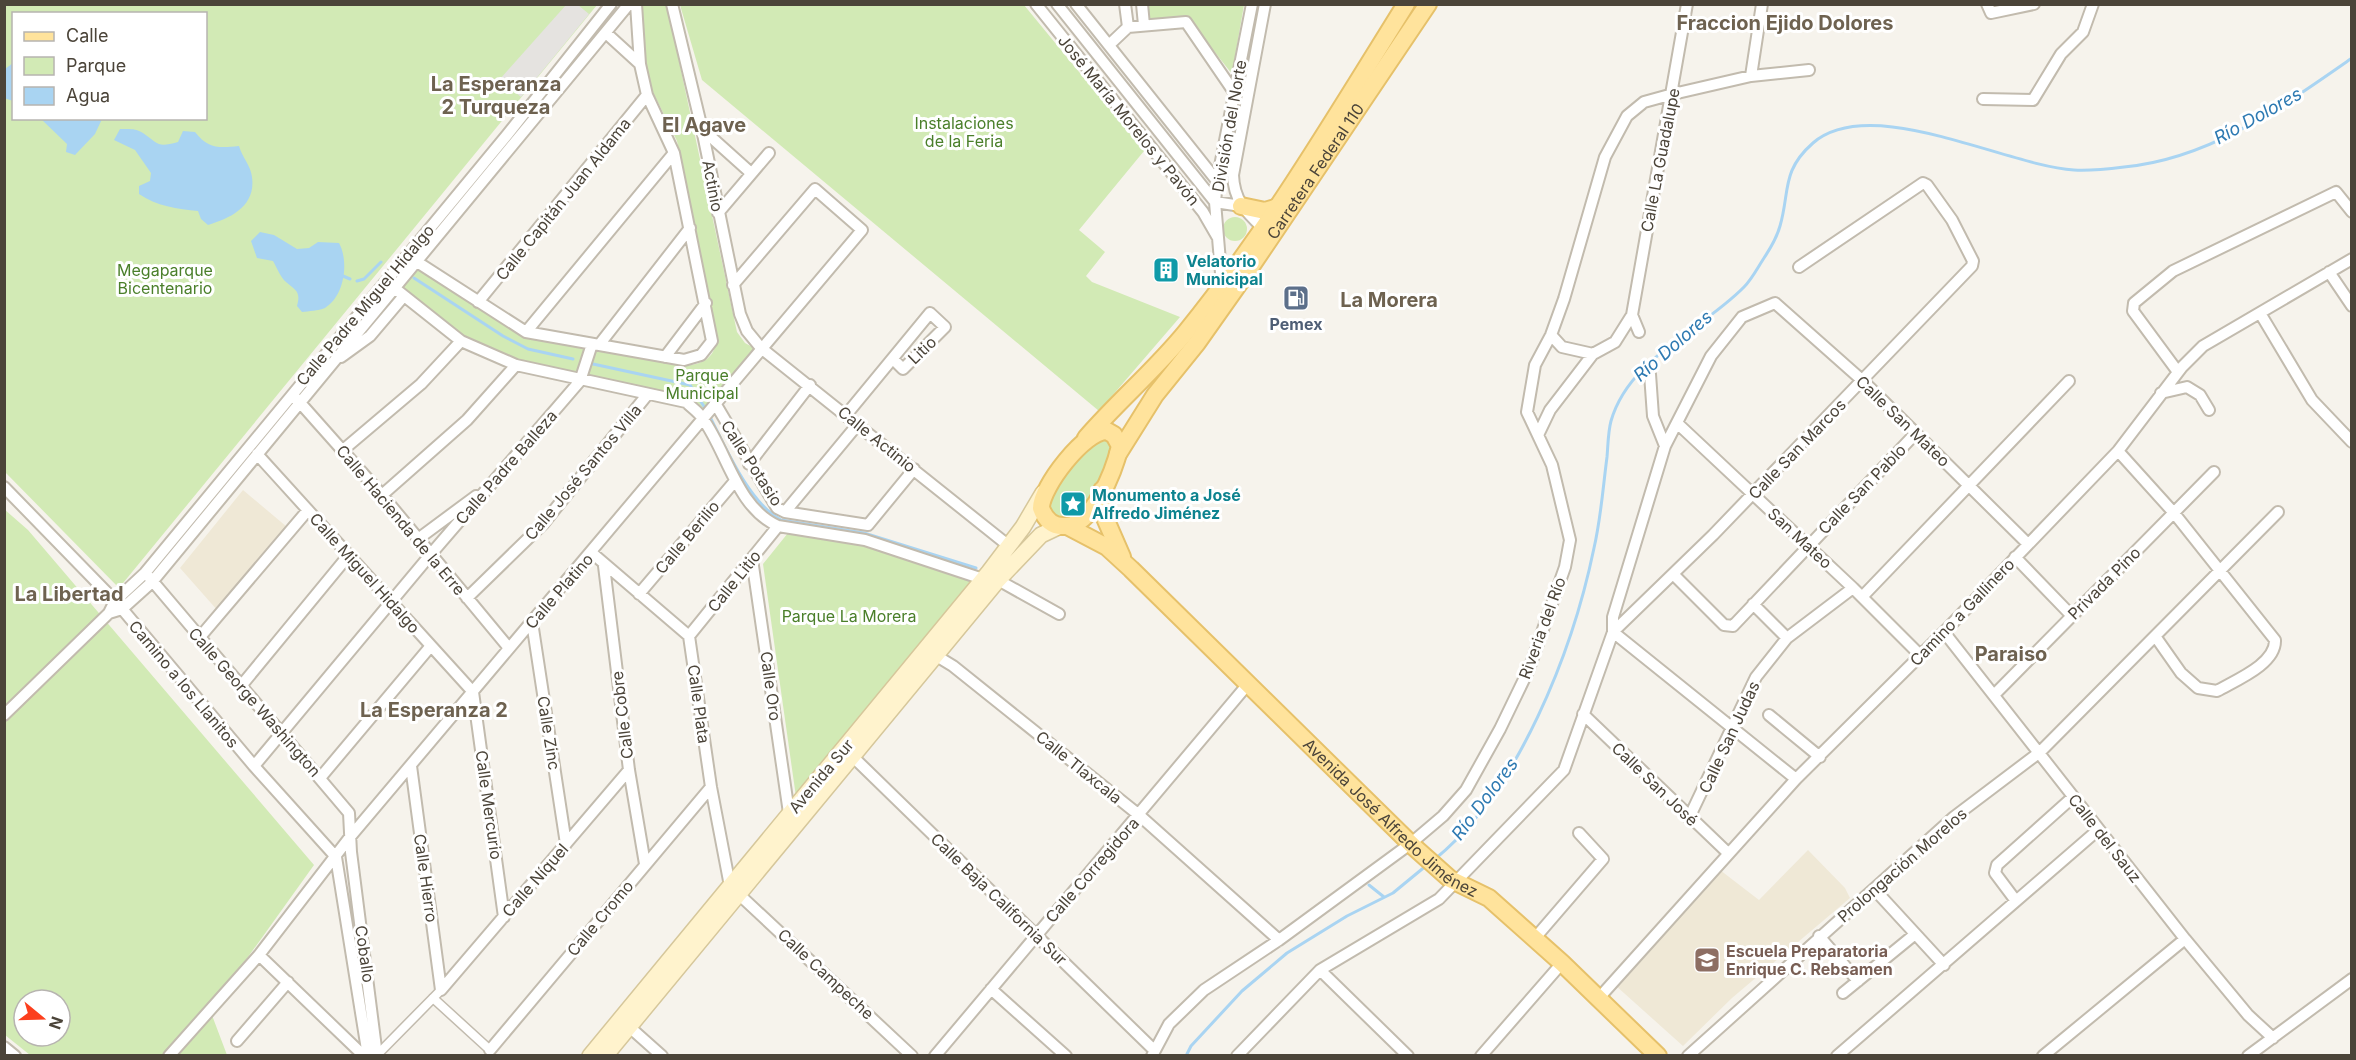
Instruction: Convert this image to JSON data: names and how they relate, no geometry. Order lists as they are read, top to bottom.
{
  "streets": {
    "main road": ["Carretera Federal 110", "Avenida Sur", "Avenida José Alfredo Jiménez"],
    "street": [
      "José María Morelos y Pavón",
      "División del Norte",
      "Calle La Guadalupe",
      "Actinio",
      "Calle Capitán Juan Aldama",
      "Calle Padre Miguel Hidalgo",
      "Litio",
      "Calle San Mateo",
      "Calle Actinio",
      "Calle San Marcos",
      "Calle Potasio",
      "Calle Padre Balleza",
      "Calle José Santos Villa",
      "Calle San Pablo",
      "Calle Hacienda de la Erre",
      "Calle Berilio",
      "San Mateo",
      "Calle Miguel Hidalgo",
      "Calle Litio",
      "Privada Pino",
      "Calle Platino",
      "Camino a Gallinero",
      "Riveria del Río",
      "Camino a los Llanitos",
      "Calle Oro",
      "Calle George Washington",
      "Calle Plata",
      "Calle Cobre",
      "Calle Zinc",
      "Calle San Judas",
      "Calle Tlaxcala",
      "Calle San José",
      "Calle Mercurio",
      "Calle del Sauz",
      "Prolongación Morelos",
      "Calle Corregidora",
      "Calle Hierro",
      "Calle Níquel",
      "Calle Baja California Sur",
      "Calle Cromo",
      "Coballo",
      "Calle Campeche"
    ]
  },
  "crossings": [
    ["José María Morelos y Pavón", "División del Norte"],
    ["División del Norte", "Carretera Federal 110"],
    ["Calle La Guadalupe", "Riveria del Río"],
    ["Carretera Federal 110", "Avenida Sur"],
    ["Actinio", "Calle Actinio"],
    ["Actinio", "Calle Platino"],
    ["Calle Padre Miguel Hidalgo", "Calle Hacienda de la Erre"],
    ["Calle Padre Miguel Hidalgo", "Calle Miguel Hidalgo"],
    ["Calle Padre Miguel Hidalgo", "Camino a los Llanitos"],
    ["Calle Padre Miguel Hidalgo", "Calle George Washington"],
    ["Litio", "Calle Actinio"],
    ["Calle San Mateo", "Calle San Marcos"],
    ["Calle San Mateo", "Calle San Pablo"],
    ["Calle San Mateo", "San Mateo"],
    ["Calle San Mateo", "Camino a Gallinero"],
    ["Calle Actinio", "Calle Potasio"],
    ["Calle Actinio", "Calle Platino"],
    ["Calle Actinio", "Avenida Sur"],
    ["Calle San Marcos", "Calle San Pablo"],
    ["Calle San Marcos", "San Mateo"],
    ["Calle Potasio", "Calle Platino"],
    ["Calle Padre Balleza", "Calle Hacienda de la Erre"],
    ["Calle Padre Balleza", "Calle Miguel Hidalgo"],
    ["Calle Padre Balleza", "Camino a los Llanitos"],
    ["Calle Padre Balleza", "Calle George Washington"],
    ["Calle José Santos Villa", "Calle Hacienda de la Erre"],
    ["Calle San Pablo", "San Mateo"],
    ["Calle Hacienda de la Erre", "Calle Platino"],
    ["San Mateo", "Camino a Gallinero"],
    ["San Mateo", "Calle San Judas"],
    ["Calle Miguel Hidalgo", "Calle Platino"],
    ["Calle Miguel Hidalgo", "Calle Mercurio"],
    ["Calle Litio", "Calle Oro"],
    ["Calle Litio", "Calle Plata"],
    ["Privada Pino", "Calle del Sauz"],
    ["Calle Platino", "Camino a los Llanitos"],
    ["Calle Platino", "Calle George Washington"],
    ["Calle Platino", "Calle Zinc"],
    ["Calle Platino", "Calle Mercurio"],
    ["Calle Platino", "Calle Hierro"],
    ["Calle Platino", "Coballo"],
    ["Camino a Gallinero", "Calle San José"],
    ["Camino a Gallinero", "Avenida José Alfredo Jiménez"],
    ["Camino a Gallinero", "Calle del Sauz"],
    ["Riveria del Río", "Calle Tlaxcala"],
    ["Riveria del Río", "Avenida José Alfredo Jiménez"],
    ["Riveria del Río", "Calle Baja California Sur"],
    ["Camino a los Llanitos", "Coballo"],
    ["Calle Oro", "Avenida Sur"],
    ["Calle George Washington", "Coballo"],
    ["Calle Plata", "Avenida Sur"],
    ["Calle Plata", "Calle Cromo"],
    ["Calle Plata", "Calle Campeche"],
    ["Calle Cobre", "Calle Níquel"],
    ["Calle Cobre", "Calle Cromo"],
    ["Calle Zinc", "Calle Níquel"],
    ["Calle San Judas", "Calle San José"],
    ["Calle Tlaxcala", "Avenida Sur"],
    ["Calle Tlaxcala", "Calle Corregidora"],
    ["Avenida Sur", "Calle Baja California Sur"],
    ["Avenida Sur", "Calle Campeche"],
    ["Calle Mercurio", "Calle Níquel"],
    ["Avenida José Alfredo Jiménez", "Calle Corregidora"],
    ["Calle del Sauz", "Prolongación Morelos"],
    ["Calle Corregidora", "Calle Baja California Sur"],
    ["Calle Hierro", "Calle Níquel"]
  ],
  "districts": [
    "Fraccion Ejido Dolores",
    "La Esperanza 2 Turqueza",
    "El Agave",
    "La Morera",
    "La Libertad",
    "Paraiso",
    "La Esperanza 2"
  ],
  "water": ["Río Dolores"],
  "parks": [
    "Instalaciones de la Feria",
    "Megaparque Bicentenario",
    "Parque Municipal",
    "Parque La Morera"
  ],
  "places": {
    "building": ["Velatorio Municipal"],
    "fuel station": ["Pemex"],
    "place": ["Monumento a José Alfredo Jiménez"],
    "school or university": ["Escuela Preparatoria Enrique C. Rebsamen"]
  },
  "legend": ["Calle", "Parque", "Agua"],
  "north": "right"
}
